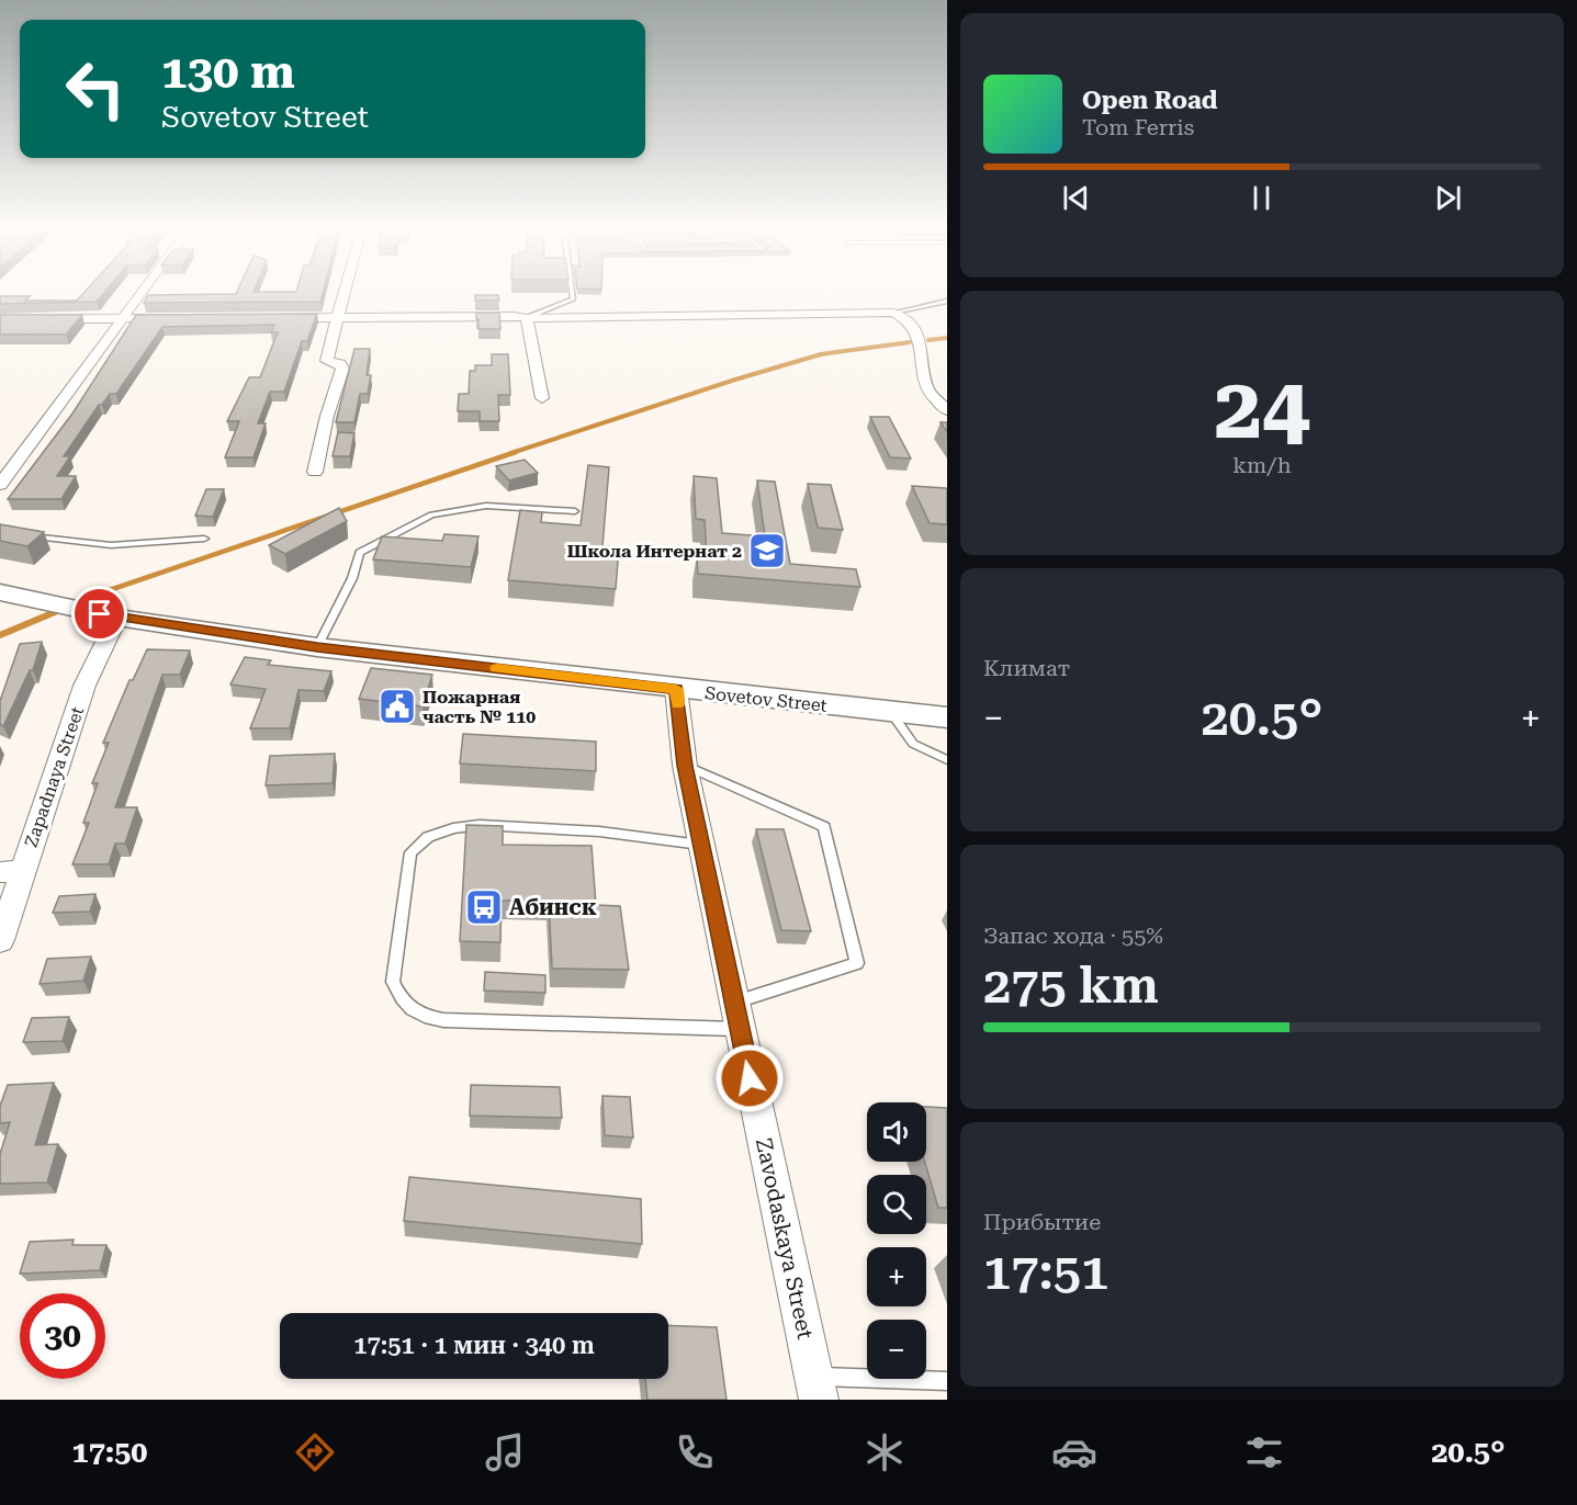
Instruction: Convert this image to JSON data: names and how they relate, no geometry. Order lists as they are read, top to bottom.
{
  "streets": {
    "main road": ["Sovetov Street"],
    "street": ["Zapadnaya Street", "Zavodaskaya Street"]
  },
  "crossings": [
    ["Sovetov Street", "Zapadnaya Street"],
    ["Sovetov Street", "Zavodaskaya Street"]
  ],
  "places": {
    "school or university": ["Школа Интернат 2"],
    "public building": ["Пожарная часть № 110"],
    "bus stop": ["Абинск"]
  },
  "page": {
    "turn": ["130 m", "Sovetov Street"],
    "song": ["Open Road", "Tom Ferris"],
    "tile": [
      ["24", "km/h"],
      "Климат",
      ["Запас хода · 55%", "275 km"],
      ["Прибытие", "17:51"]
    ],
    "heat": ["−", "20.5°", "+"],
    "map_buttons": ["+", "−"],
    "limit": "30",
    "trip": "17:51 · 1 мин · 340 m",
    "tabs": ["17:50", "20.5°"]
  }
}
